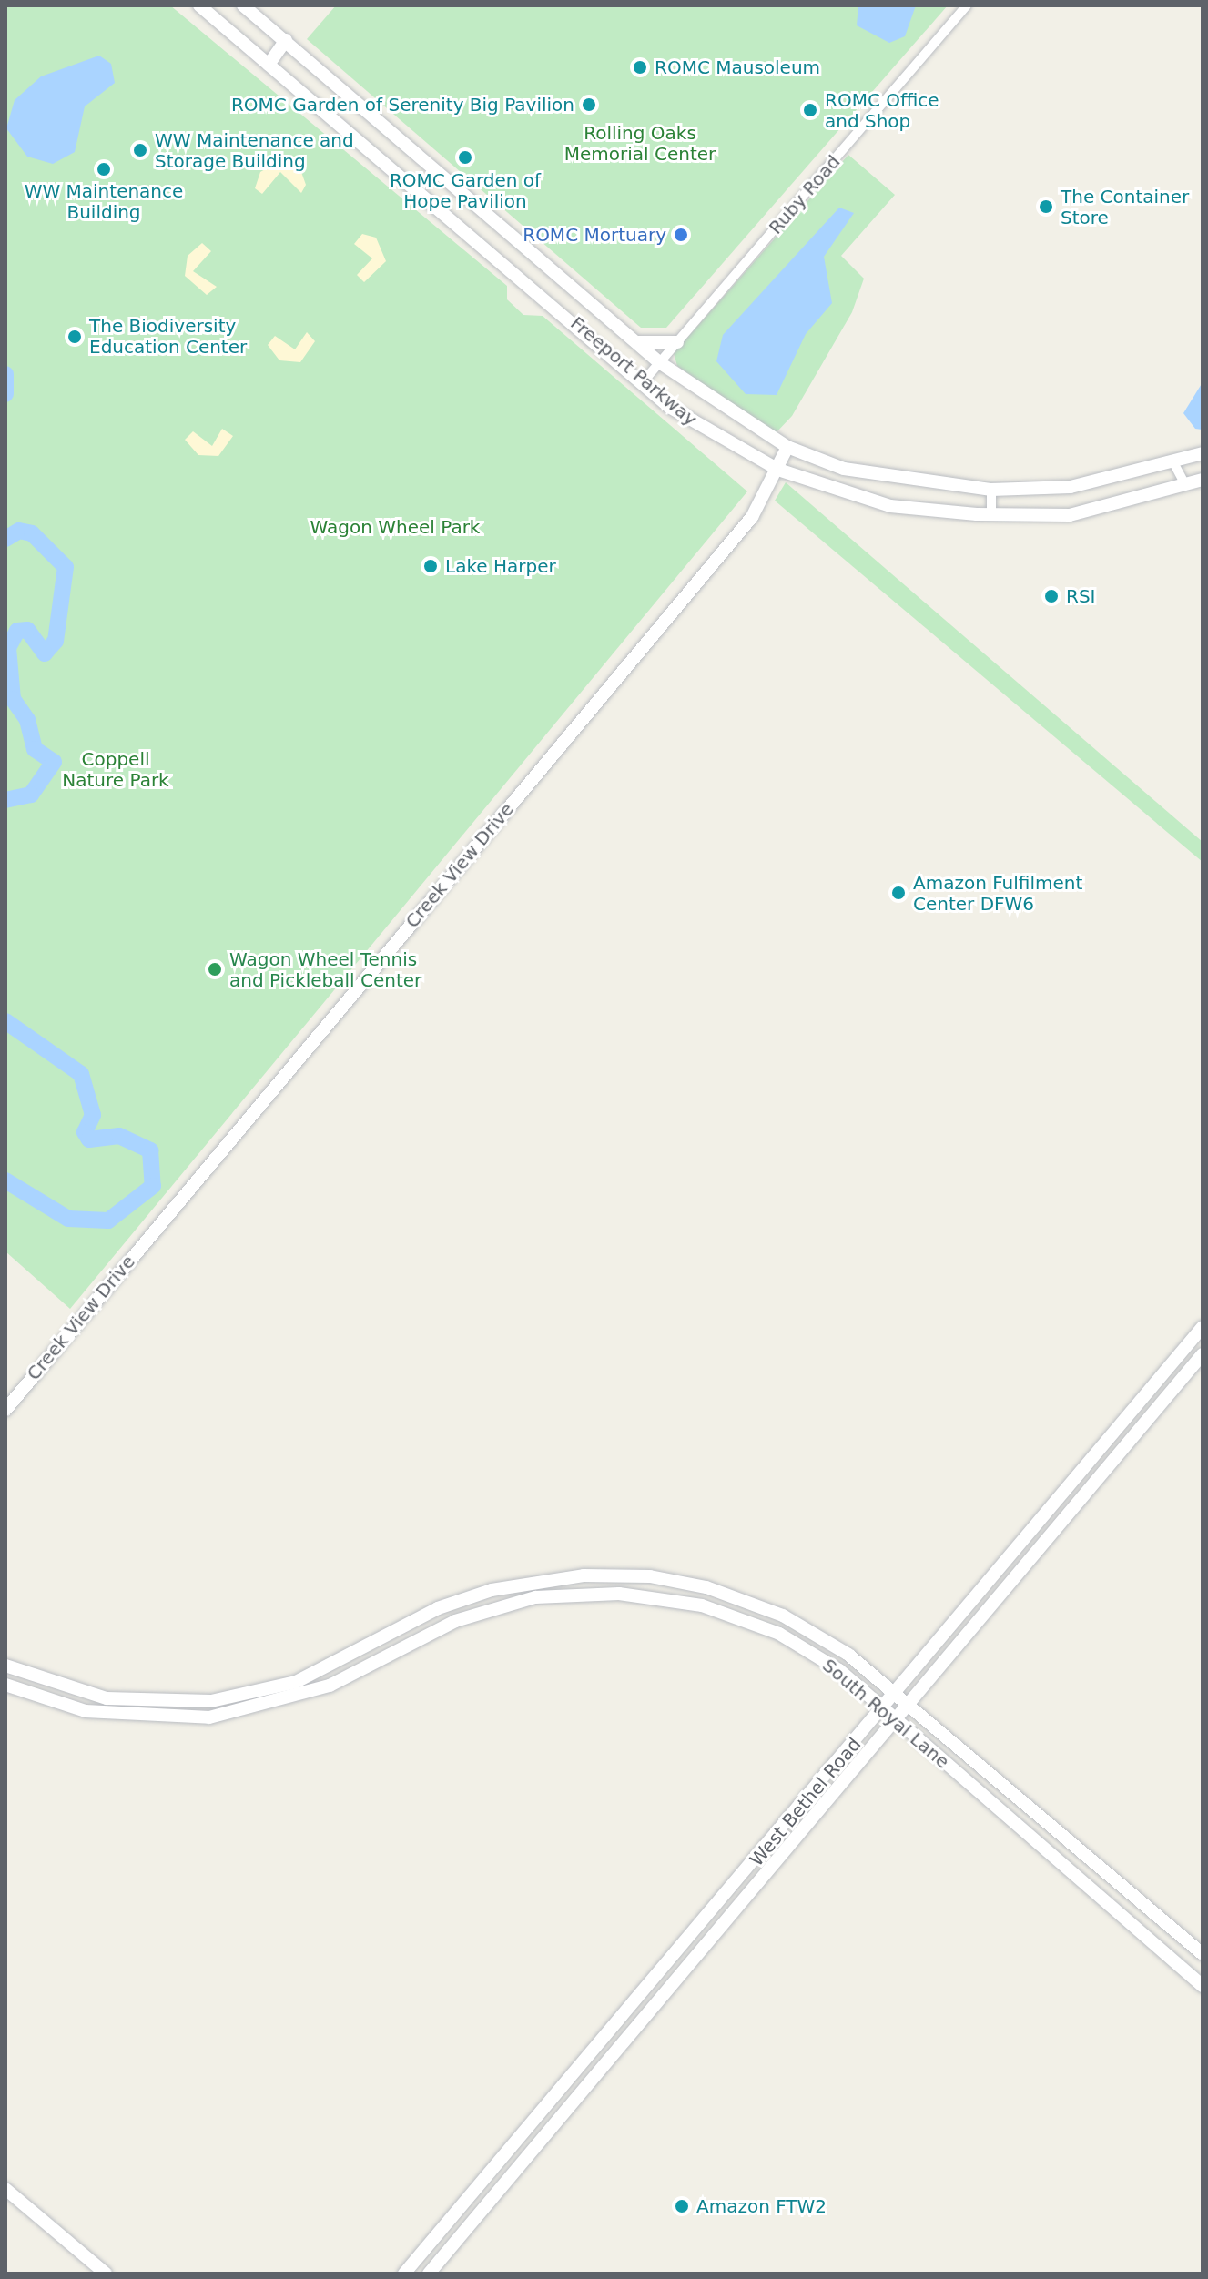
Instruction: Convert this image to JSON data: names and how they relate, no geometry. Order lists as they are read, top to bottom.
{
  "streets": {
    "main road": [
      "Freeport Parkway",
      "Creek View Drive",
      "South Royal Lane",
      "West Bethel Road"
    ],
    "street": ["Ruby Road"]
  },
  "crossings": [
    ["Ruby Road", "Freeport Parkway"],
    ["Freeport Parkway", "Creek View Drive"],
    ["South Royal Lane", "West Bethel Road"]
  ],
  "parks": ["Rolling Oaks Memorial Center", "Wagon Wheel Park", "Coppell Nature Park"],
  "places": [
    "ROMC Mausoleum",
    "ROMC Garden of Serenity Big Pavilion",
    "ROMC Office and Shop",
    "WW Maintenance and Storage Building",
    "ROMC Garden of Hope Pavilion",
    "WW Maintenance Building",
    "The Container Store",
    "ROMC Mortuary",
    "The Biodiversity Education Center",
    "Lake Harper",
    "RSI",
    "Amazon Fulfilment Center DFW6",
    "Wagon Wheel Tennis and Pickleball Center",
    "Amazon FTW2"
  ]
}
